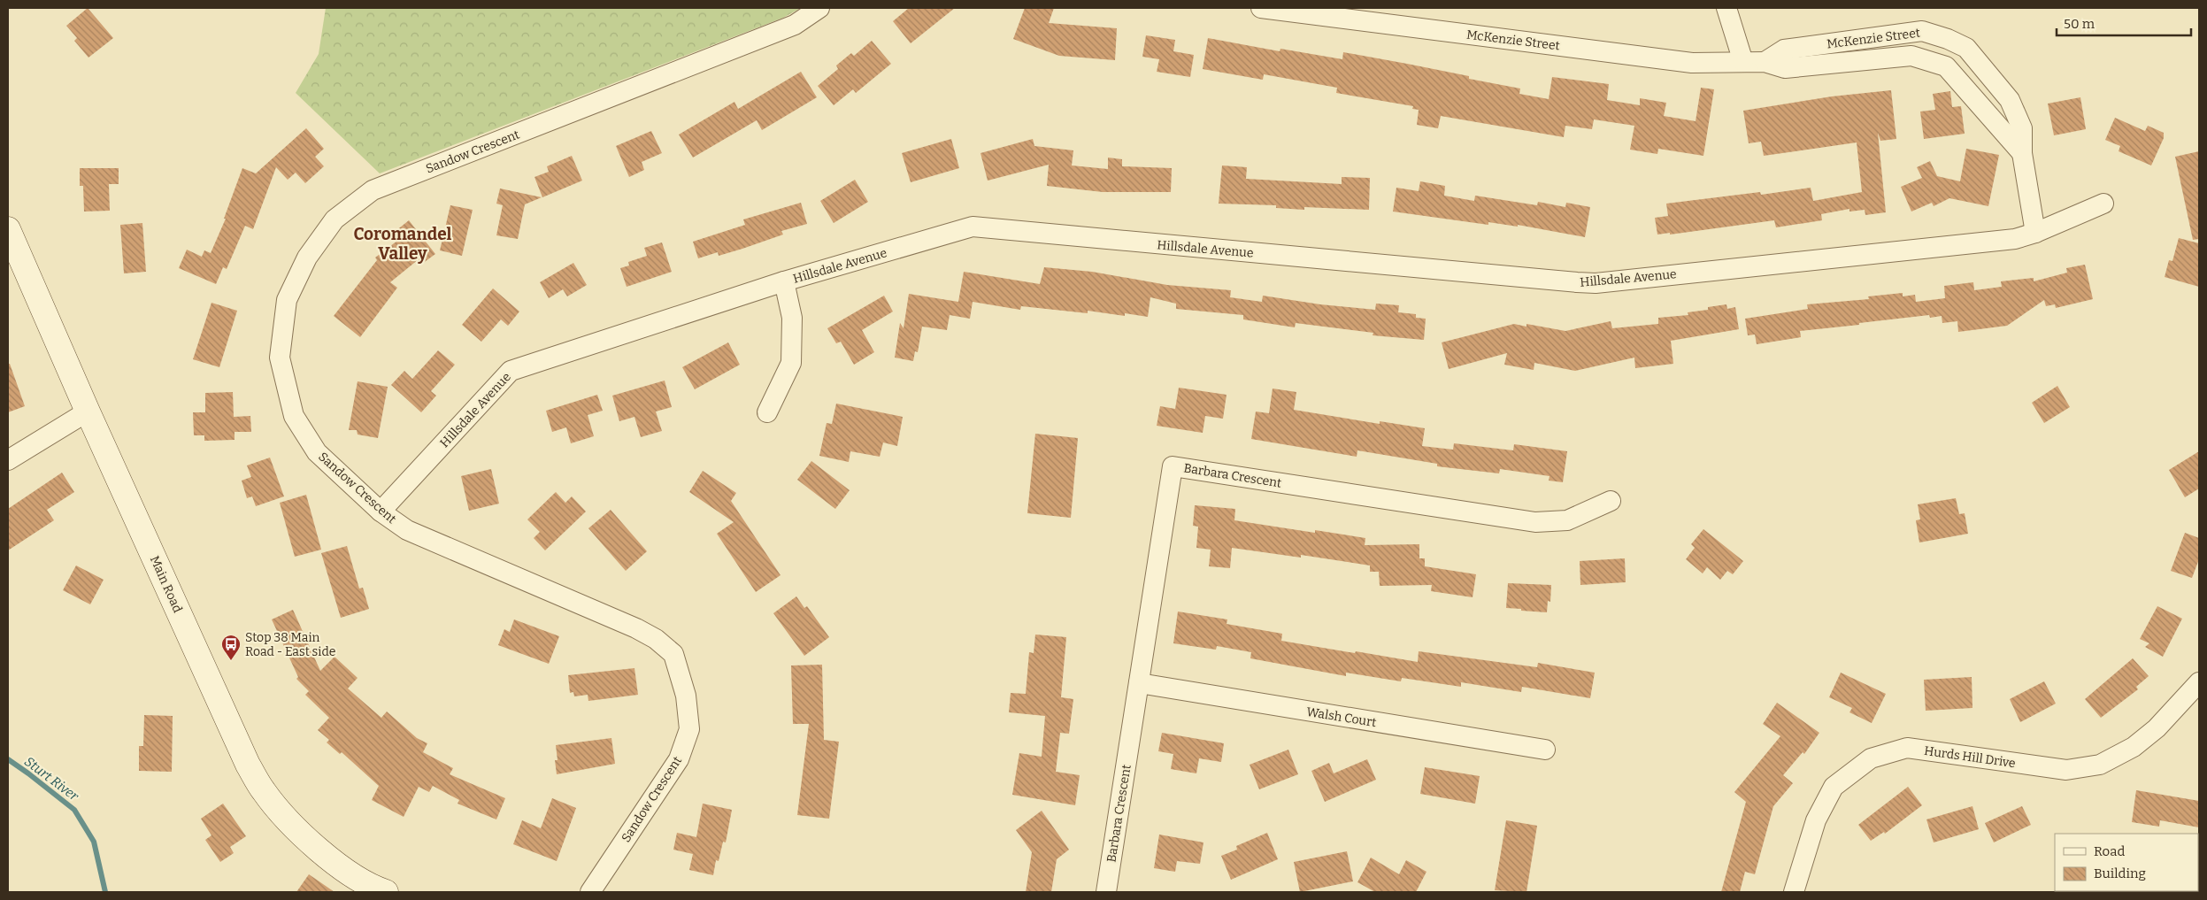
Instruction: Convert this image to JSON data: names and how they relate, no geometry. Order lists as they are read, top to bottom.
{
  "streets": {
    "main road": ["Main Road"],
    "street": [
      "McKenzie Street",
      "Sandow Crescent",
      "Hillsdale Avenue",
      "Barbara Crescent",
      "Walsh Court",
      "Hurds Hill Drive"
    ]
  },
  "crossings": [
    ["McKenzie Street", "Hillsdale Avenue"],
    ["Sandow Crescent", "Hillsdale Avenue"],
    ["Barbara Crescent", "Walsh Court"]
  ],
  "districts": ["Coromandel Valley"],
  "water": ["Sturt River"],
  "places": {
    "bus stop": ["Stop 38 Main Road - East side"]
  },
  "legend": ["Road", "Building"],
  "scale_bar": "50 m"
}
